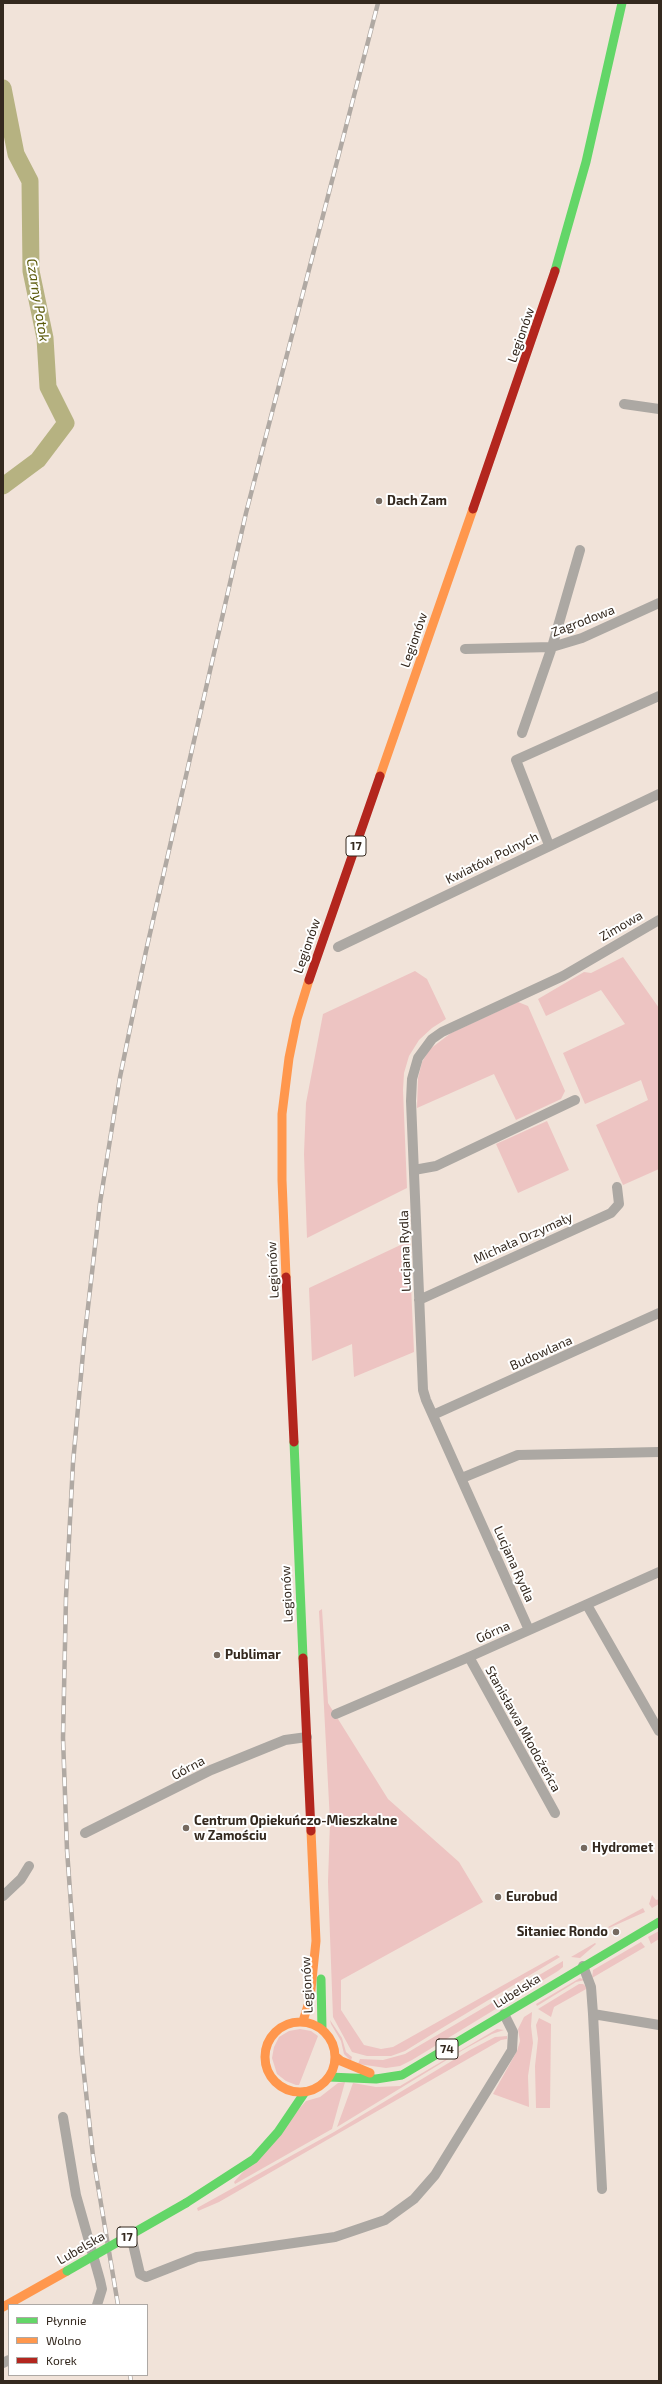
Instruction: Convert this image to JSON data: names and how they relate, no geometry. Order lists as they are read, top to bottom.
{
  "streets": {
    "main road": [
      "Legionów",
      "17",
      "Lubelska",
      "74"
    ],
    "street": [
      "Zagrodowa",
      "Kwiatów Polnych",
      "Zimowa",
      "Michała Drzymały",
      "Lucjana Rydla",
      "Budowlana",
      "Górna",
      "Stanisława Młodożeńca"
    ]
  },
  "crossings": [
    ["Legionów", "17"],
    ["Legionów", "Górna"],
    ["Legionów", "Lubelska"],
    ["17", "Lubelska"],
    ["Zimowa", "Lucjana Rydla"],
    ["Michała Drzymały", "Lucjana Rydla"],
    ["Lucjana Rydla", "Budowlana"],
    ["Lucjana Rydla", "Górna"],
    ["Górna", "Stanisława Młodożeńca"]
  ],
  "water": ["Czarny Potok"],
  "places": [
    "Dach Zam",
    "Publimar",
    "Centrum Opiekuńczo-Mieszkalne w Zamościu",
    "Hydromet",
    "Eurobud",
    "Sitaniec Rondo"
  ],
  "legend": ["Płynnie", "Wolno", "Korek"]
}
